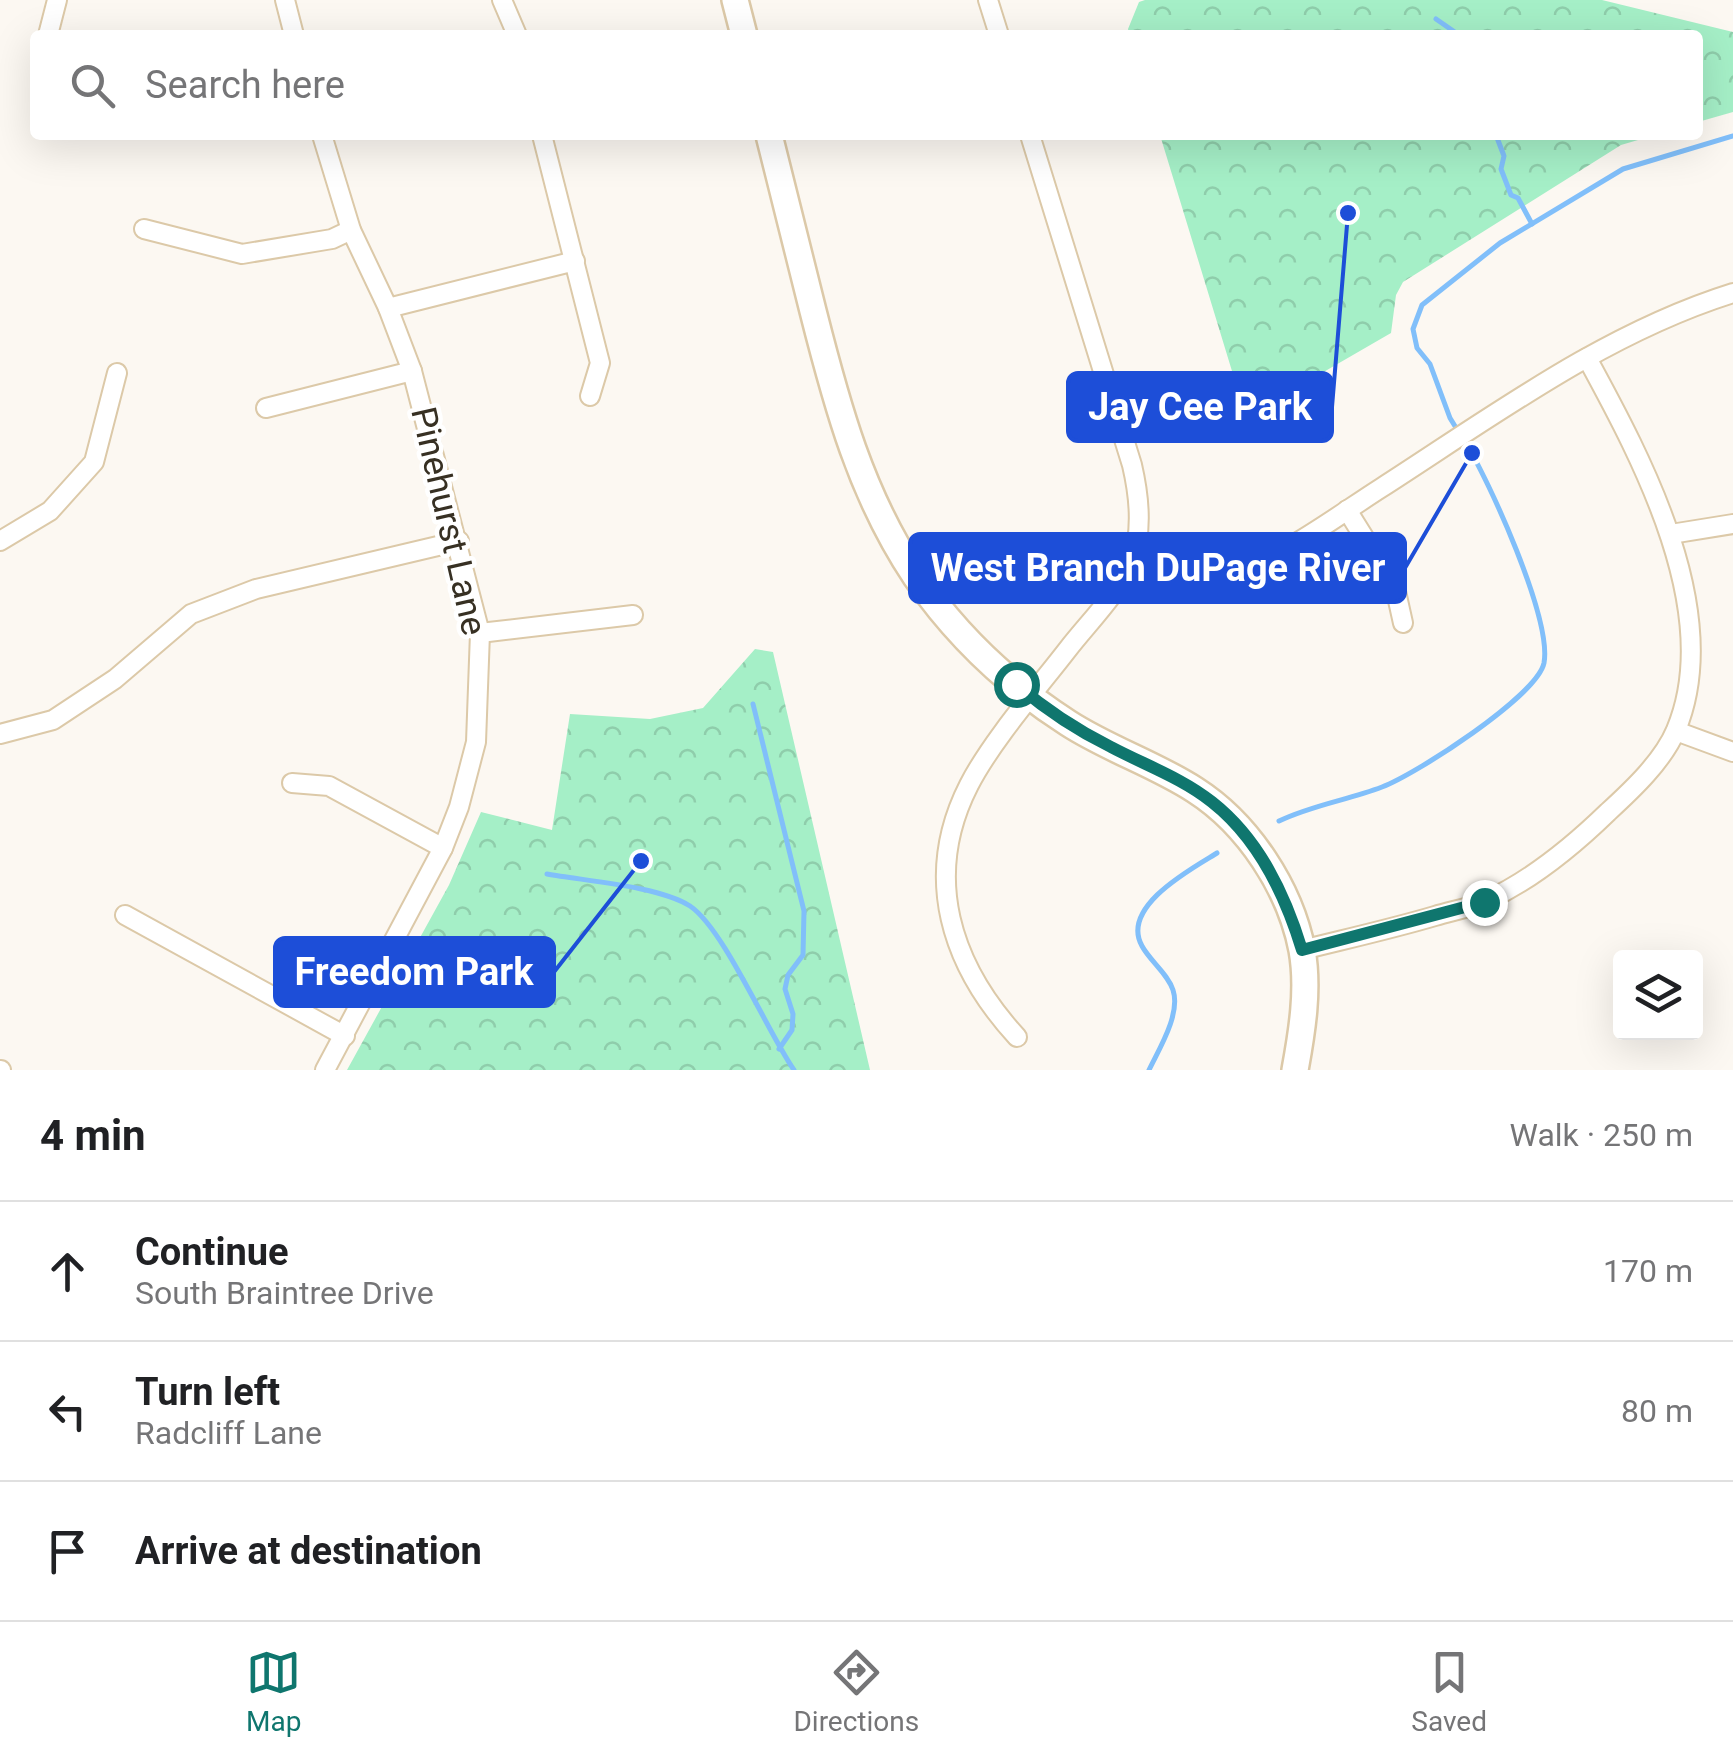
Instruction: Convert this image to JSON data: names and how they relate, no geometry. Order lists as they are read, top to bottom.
{
  "streets": {
    "street": ["Pinehurst Lane"]
  },
  "places": ["Jay Cee Park", "West Branch DuPage River", "Freedom Park"],
  "page": {
    "search": "Search here",
    "heading": ["4 min", "Walk · 250 m"],
    "list": [
      ["Continue", "South Braintree Drive", "170 m"],
      ["Turn left", "Radcliff Lane", "80 m"],
      "Arrive at destination"
    ],
    "nav": ["Map", "Directions", "Saved"]
  }
}
